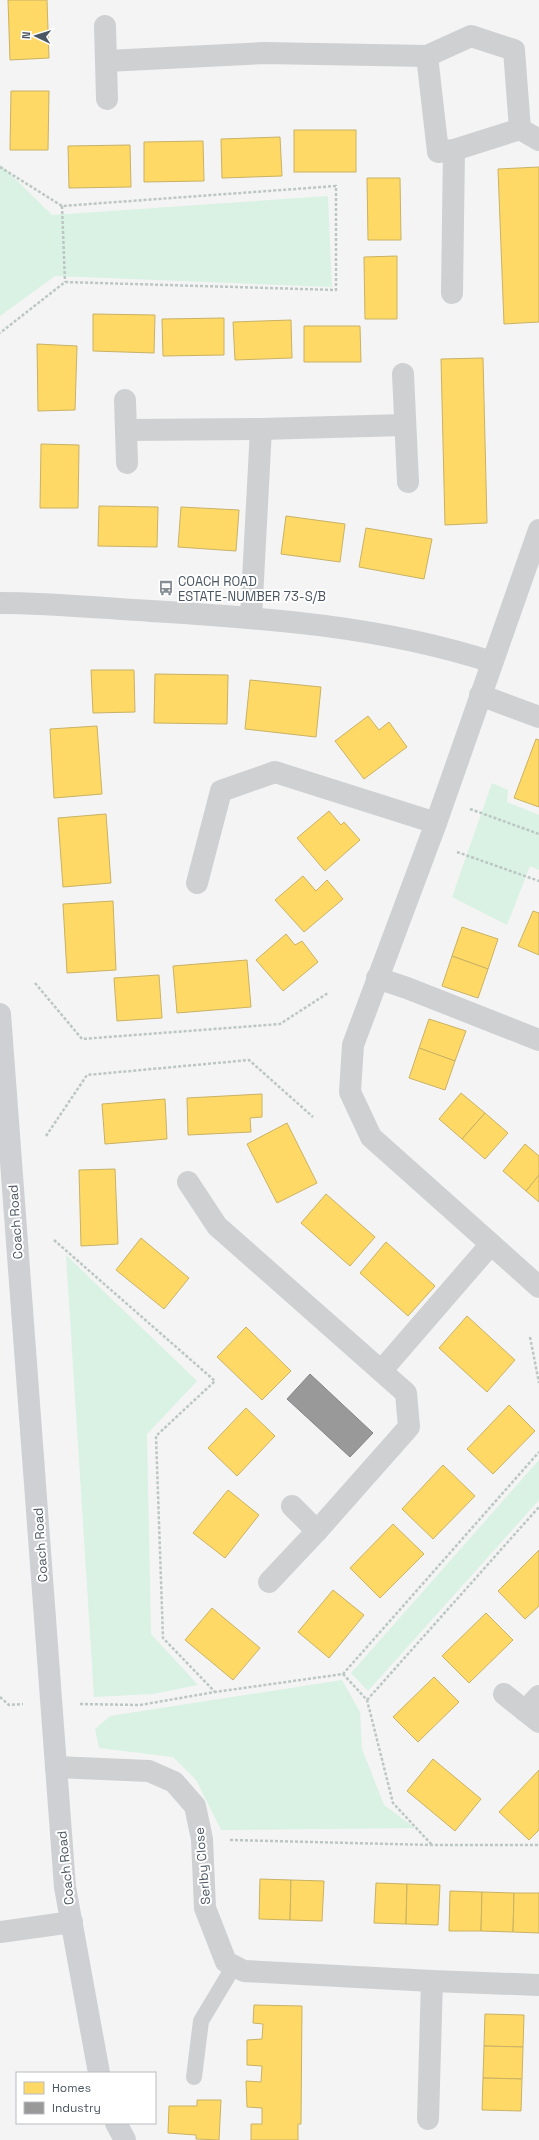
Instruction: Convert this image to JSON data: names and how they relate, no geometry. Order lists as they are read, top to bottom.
{
  "streets": {
    "street": ["Coach Road", "Serlby Close"]
  },
  "crossings": [
    ["Coach Road", "Serlby Close"]
  ],
  "places": {
    "bus stop": ["COACH ROAD ESTATE-NUMBER 73-S/B"]
  },
  "legend": ["Homes", "Industry"],
  "north": "left"
}
